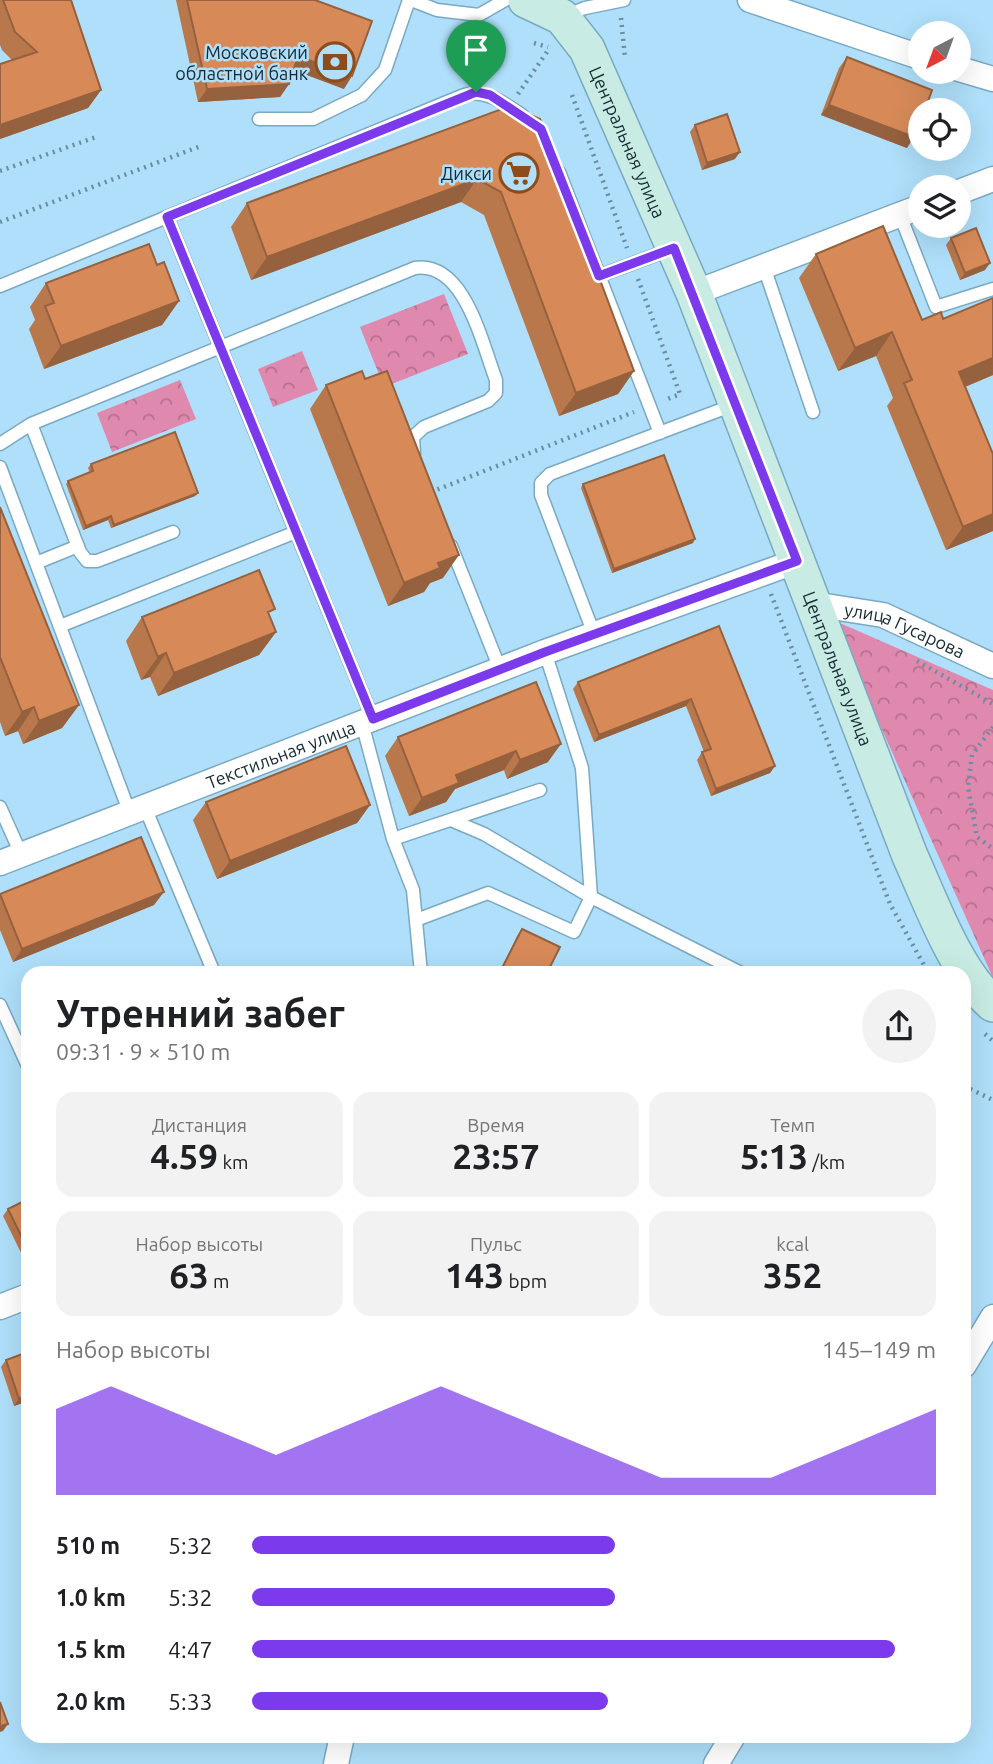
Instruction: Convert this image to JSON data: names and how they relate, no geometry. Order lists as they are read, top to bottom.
{
  "streets": {
    "main road": ["Центральная улица"],
    "street": ["улица Гусарова", "Текстильная улица"]
  },
  "crossings": [
    ["Центральная улица", "улица Гусарова"],
    ["Центральная улица", "Текстильная улица"]
  ],
  "places": {
    "bank": ["Московский областной банк"],
    "supermarket": ["Дикси"]
  },
  "north": "bottom left",
  "page": {
    "heading": ["Утренний забег", "09:31 · 9 × 510 m"],
    "stats": [
      ["Дистанция", "4.59 km"],
      ["Время", "23:57"],
      ["Темп", "5:13 /km"],
      ["Набор высоты", "63 m"],
      ["Пульс", "143 bpm"],
      ["kcal", "352"]
    ],
    "chart": ["Набор высоты", "145–149 m"],
    "list": [
      {
        "name": "510 m",
        "note": "5:32"
      },
      {
        "name": "1.0 km",
        "note": "5:32"
      },
      {
        "name": "1.5 km",
        "note": "4:47"
      },
      {
        "name": "2.0 km",
        "note": "5:33"
      }
    ]
  }
}
